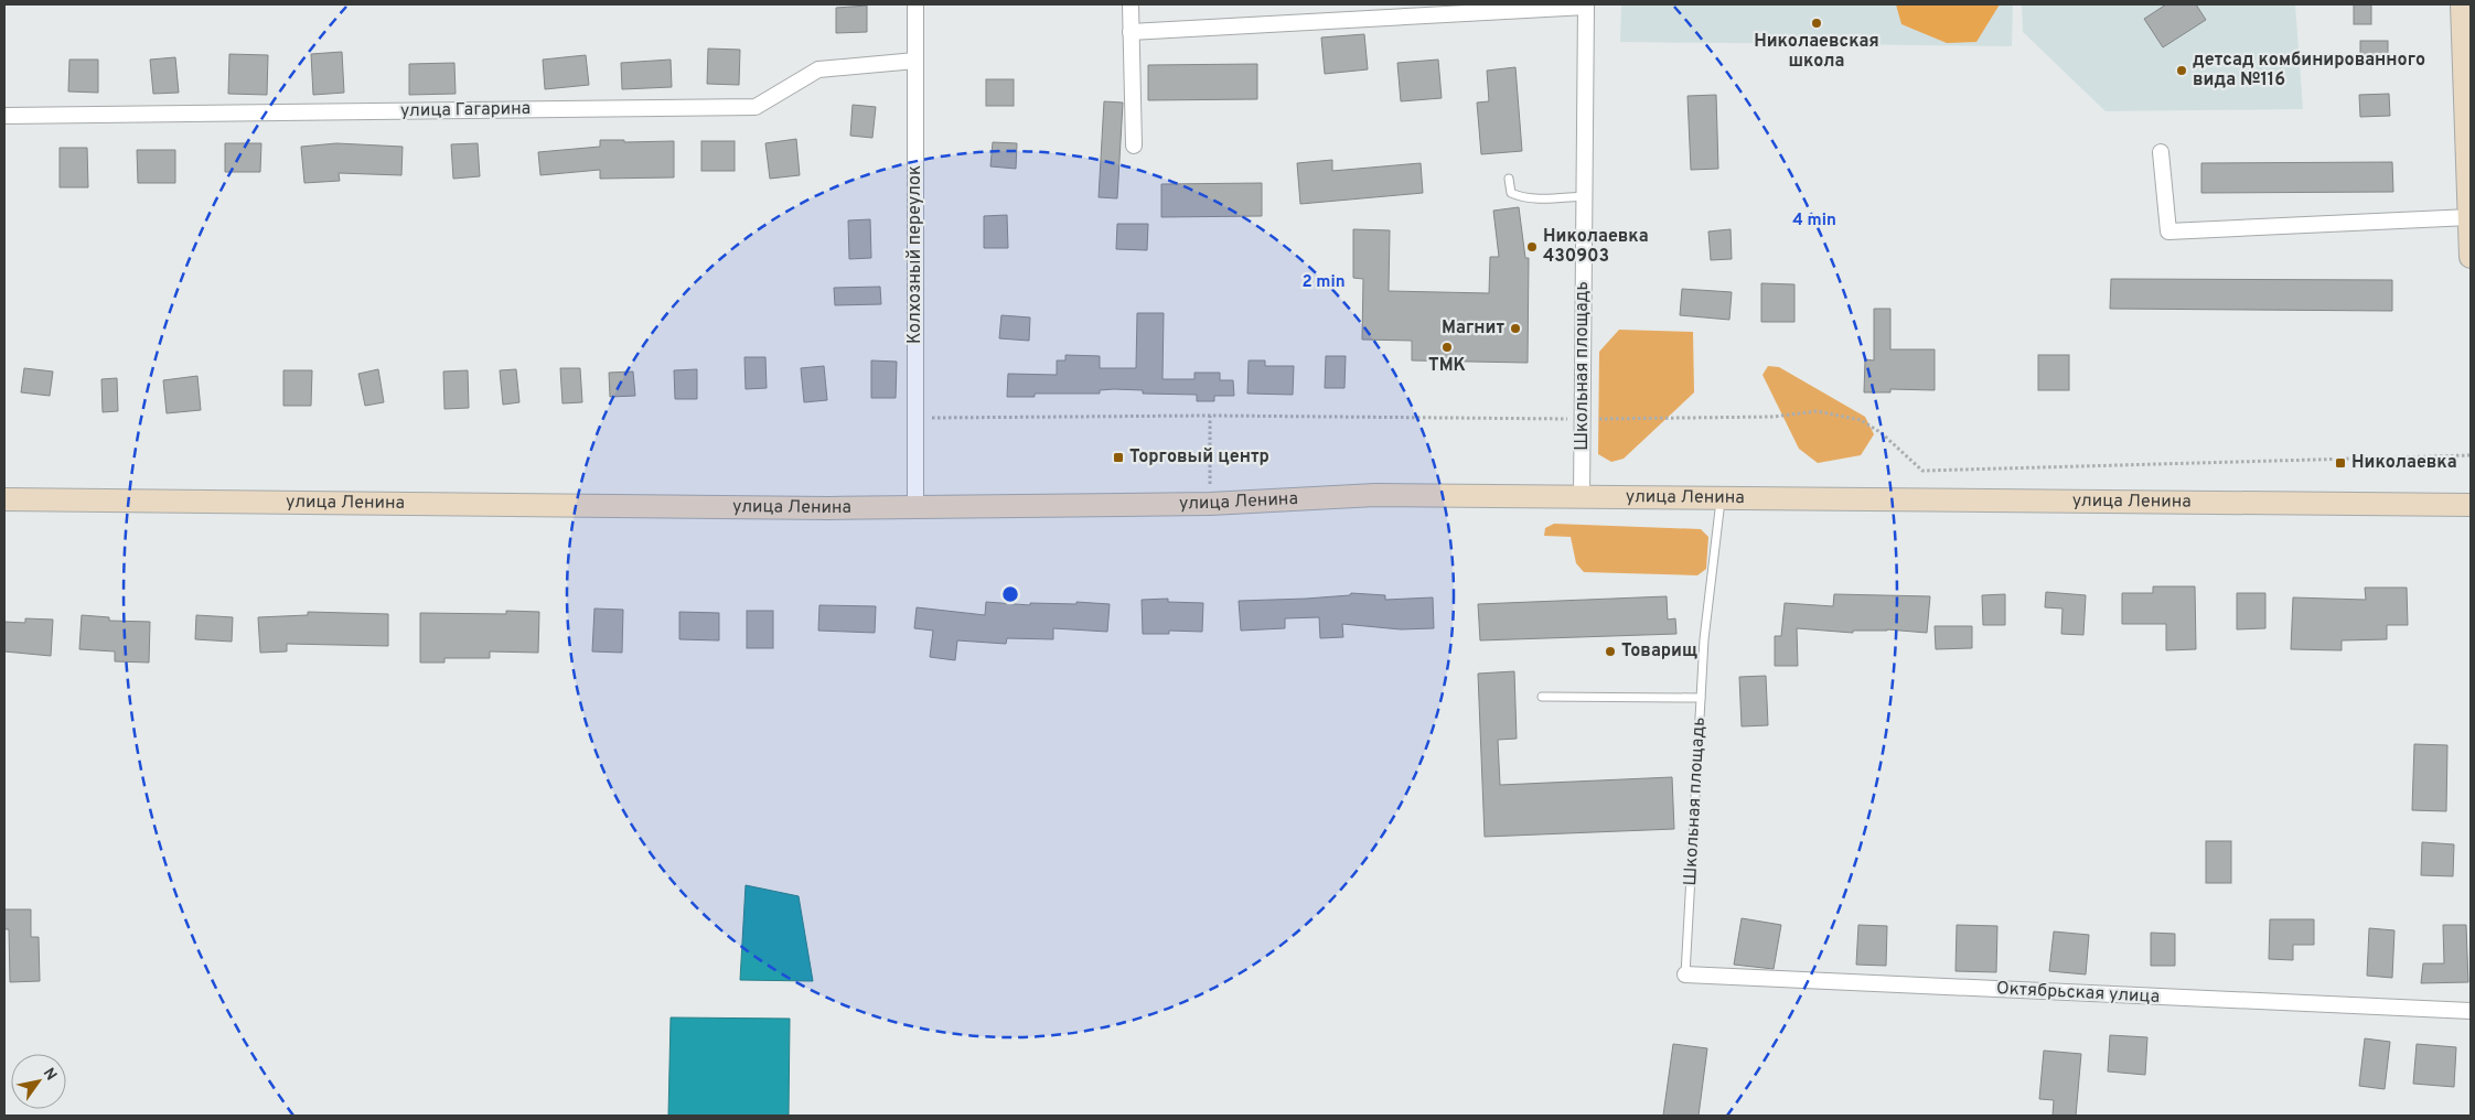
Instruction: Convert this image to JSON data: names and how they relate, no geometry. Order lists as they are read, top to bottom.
{
  "streets": {
    "main road": ["улица Ленина"],
    "street": [
      "улица Гагарина",
      "Колхозный переулок",
      "Школьная площадь",
      "Октябрьская улица"
    ]
  },
  "crossings": [
    ["улица Гагарина", "Колхозный переулок"],
    ["Колхозный переулок", "улица Ленина"],
    ["Школьная площадь", "улица Ленина"],
    ["Школьная площадь", "Октябрьская улица"]
  ],
  "places": {
    "other": [
      "Николаевская школа",
      "детсад комбинированного вида №116",
      "Николаевка 430903",
      "Магнит",
      "ТМК",
      "Товарищ"
    ],
    "transit": ["Торговый центр", "Николаевка"]
  },
  "north": "top right",
  "rings": ["4 min", "2 min"]
}
